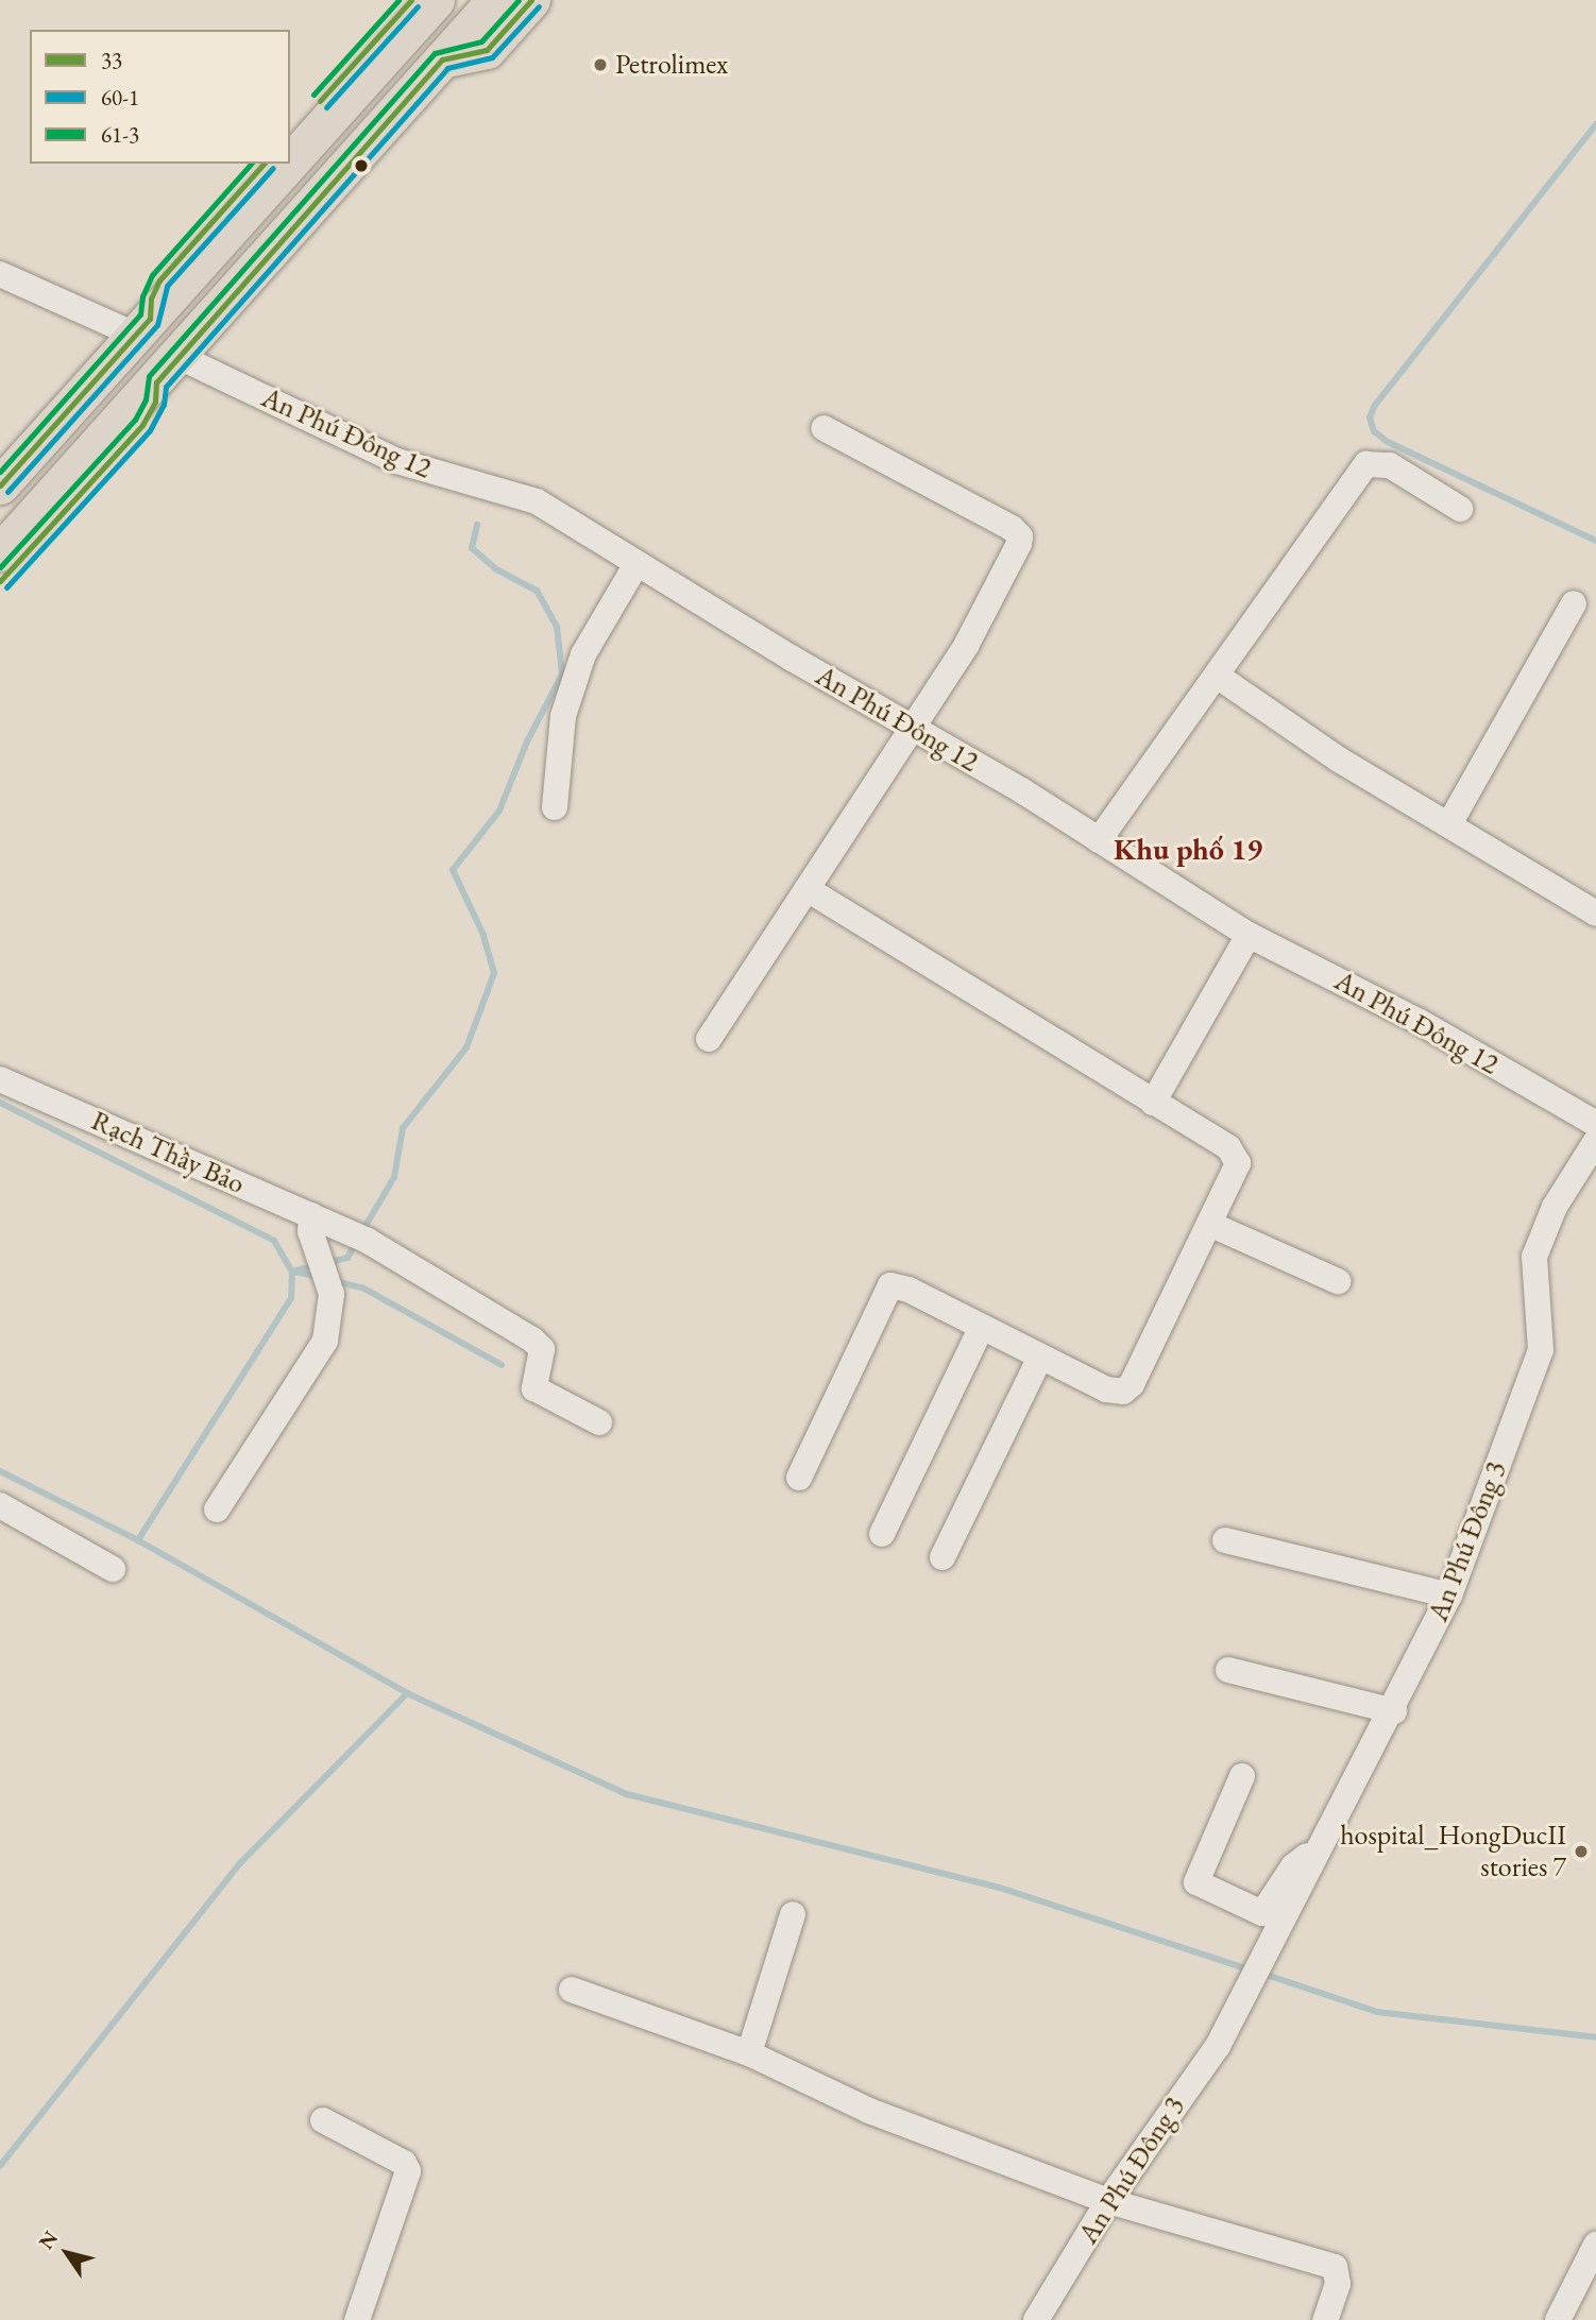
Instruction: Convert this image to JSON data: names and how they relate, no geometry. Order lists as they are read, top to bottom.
{
  "streets": {
    "street": ["An Phú Đông 12", "Rạch Thầy Bảo", "An Phú Đông 3"]
  },
  "districts": ["Khu phố 19"],
  "places": ["Petrolimex", "hospital_HongDucII stories 7"],
  "lines": ["transit line 33", "transit line 61-3", "transit line 60-1"],
  "legend": ["33", "60-1", "61-3"],
  "north": "top left"
}
